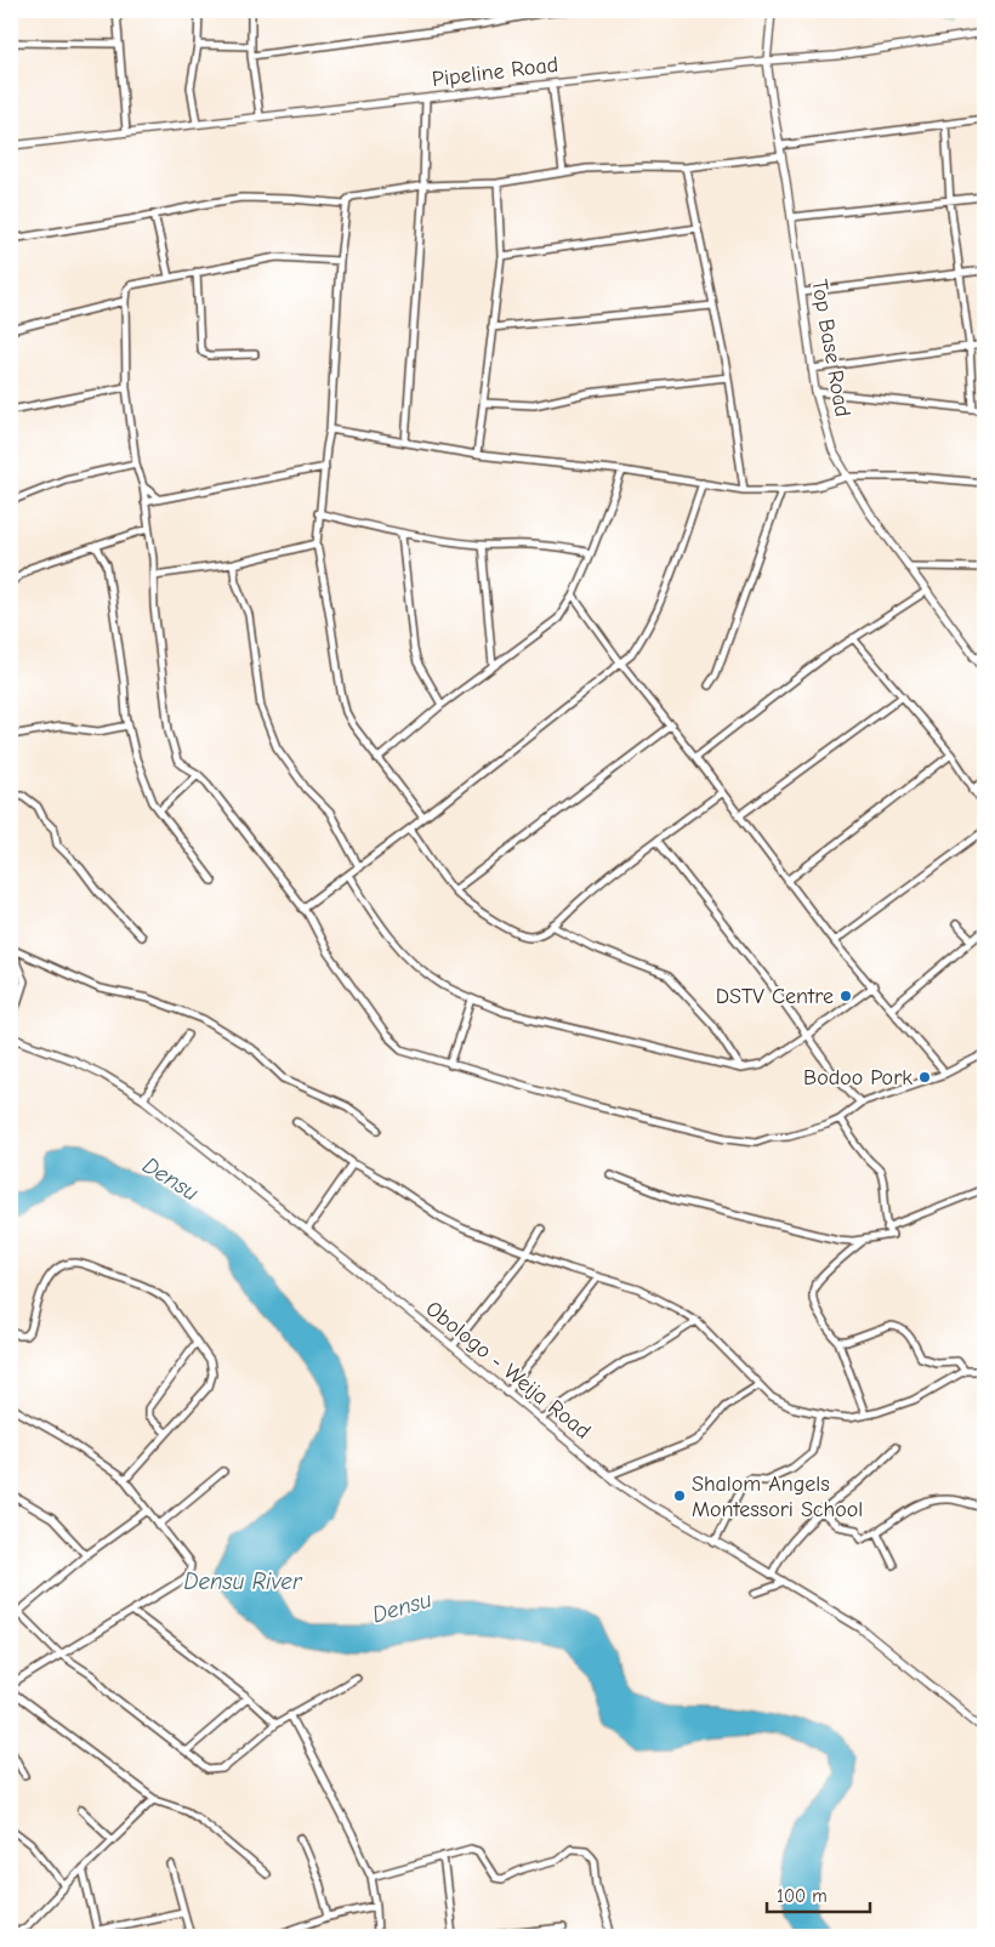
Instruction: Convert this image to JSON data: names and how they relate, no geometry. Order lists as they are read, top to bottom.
{
  "streets": {
    "street": ["Pipeline Road", "Top Base Road", "Obologo - Weija Road"]
  },
  "crossings": [
    ["Pipeline Road", "Top Base Road"]
  ],
  "water": ["Densu", "Densu River"],
  "places": ["DSTV Centre", "Bodoo Pork", "Shalom Angels Montessori School"],
  "scale_bar": "100 m"
}
